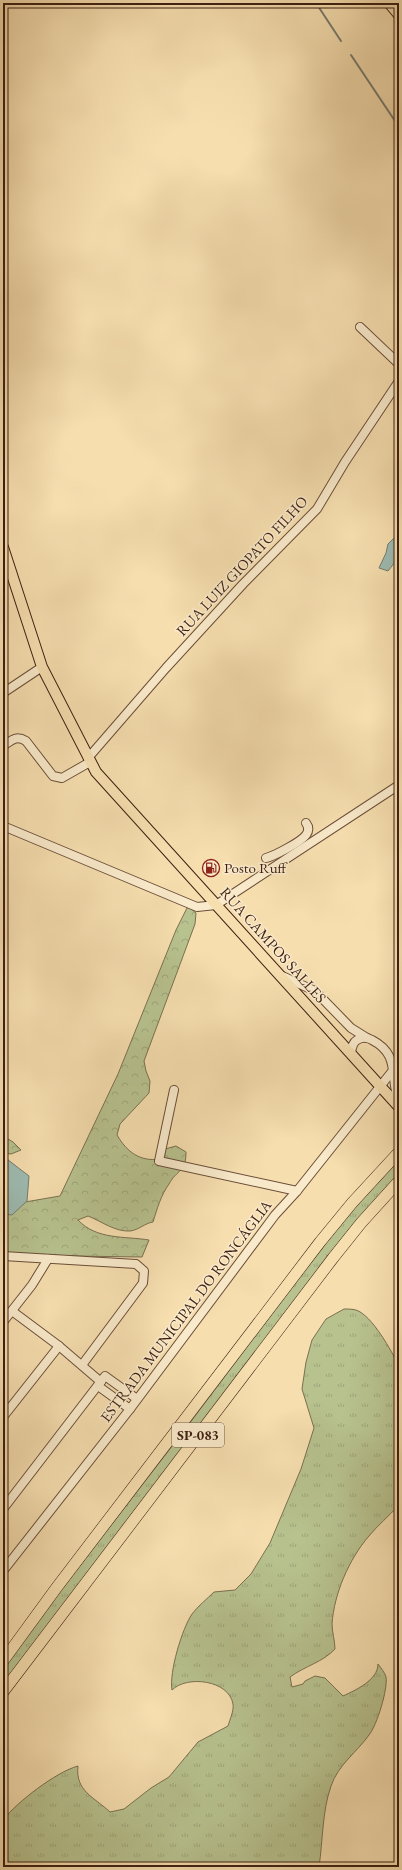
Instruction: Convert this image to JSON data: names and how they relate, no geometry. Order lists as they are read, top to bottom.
{
  "streets": {
    "highway": ["SP-083"],
    "main road": ["RUA CAMPOS SALLES"],
    "street": ["RUA LUIZ GIOPATO FILHO", "ESTRADA MUNICIPAL DO RONCÁGLIA"]
  },
  "crossings": [
    ["RUA LUIZ GIOPATO FILHO", "RUA CAMPOS SALLES"],
    ["RUA CAMPOS SALLES", "ESTRADA MUNICIPAL DO RONCÁGLIA"]
  ],
  "places": {
    "fuel station": ["Posto Ruff"]
  }
}
